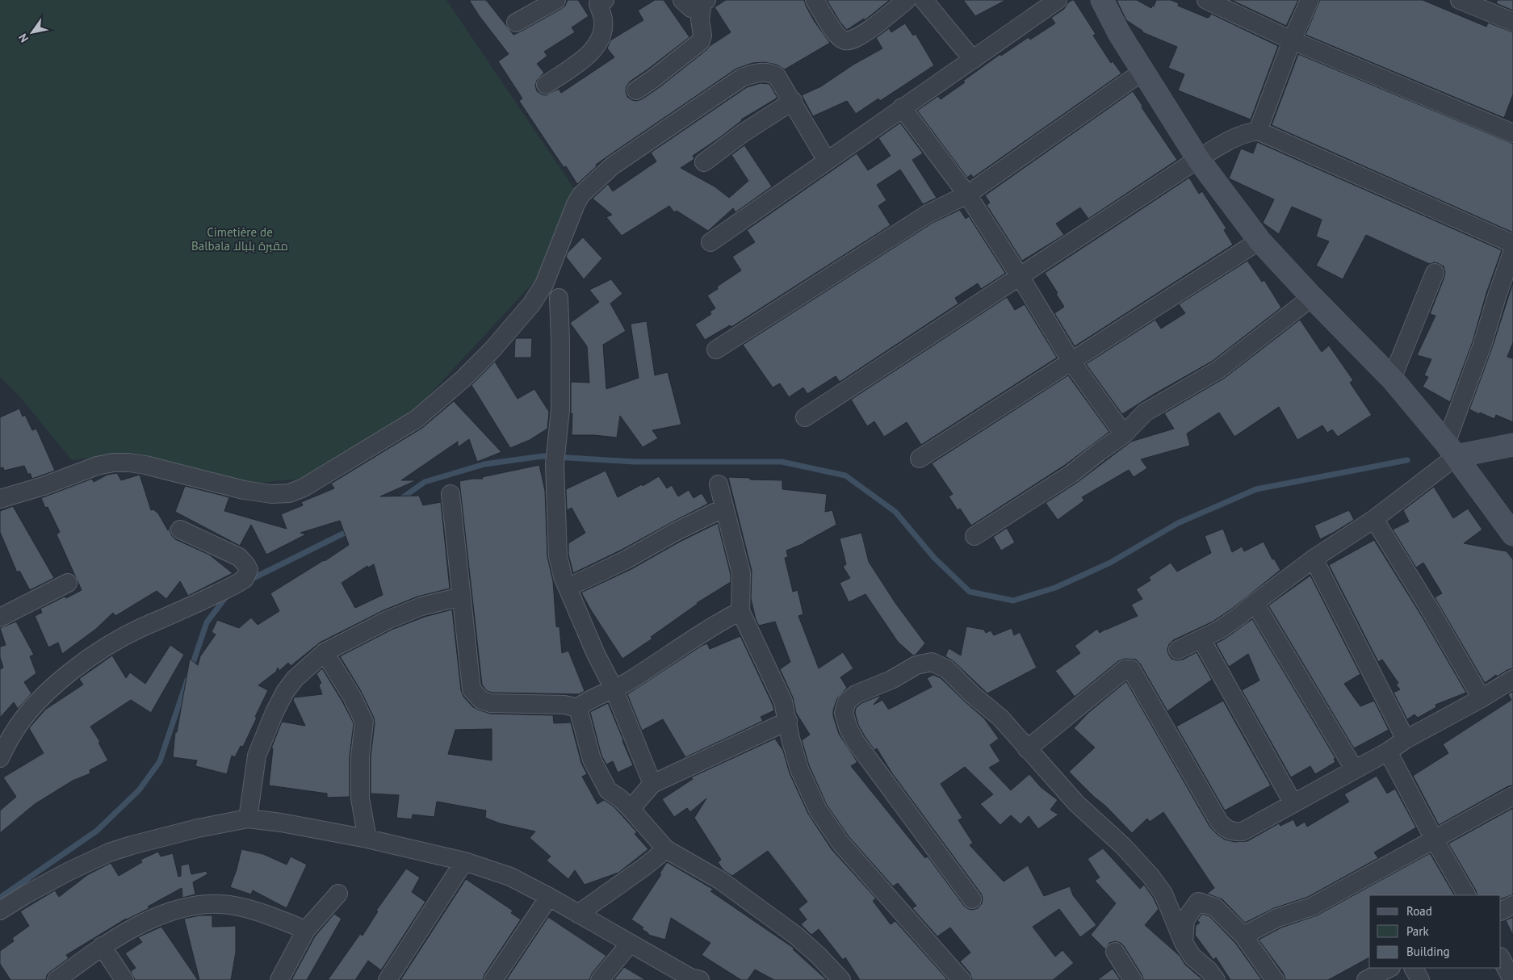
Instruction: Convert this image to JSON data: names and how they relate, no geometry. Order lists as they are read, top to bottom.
{
  "parks": ["Cimetière de Balbala مقبرة بلبالا"],
  "legend": ["Road", "Park", "Building"],
  "north": "bottom left"
}
